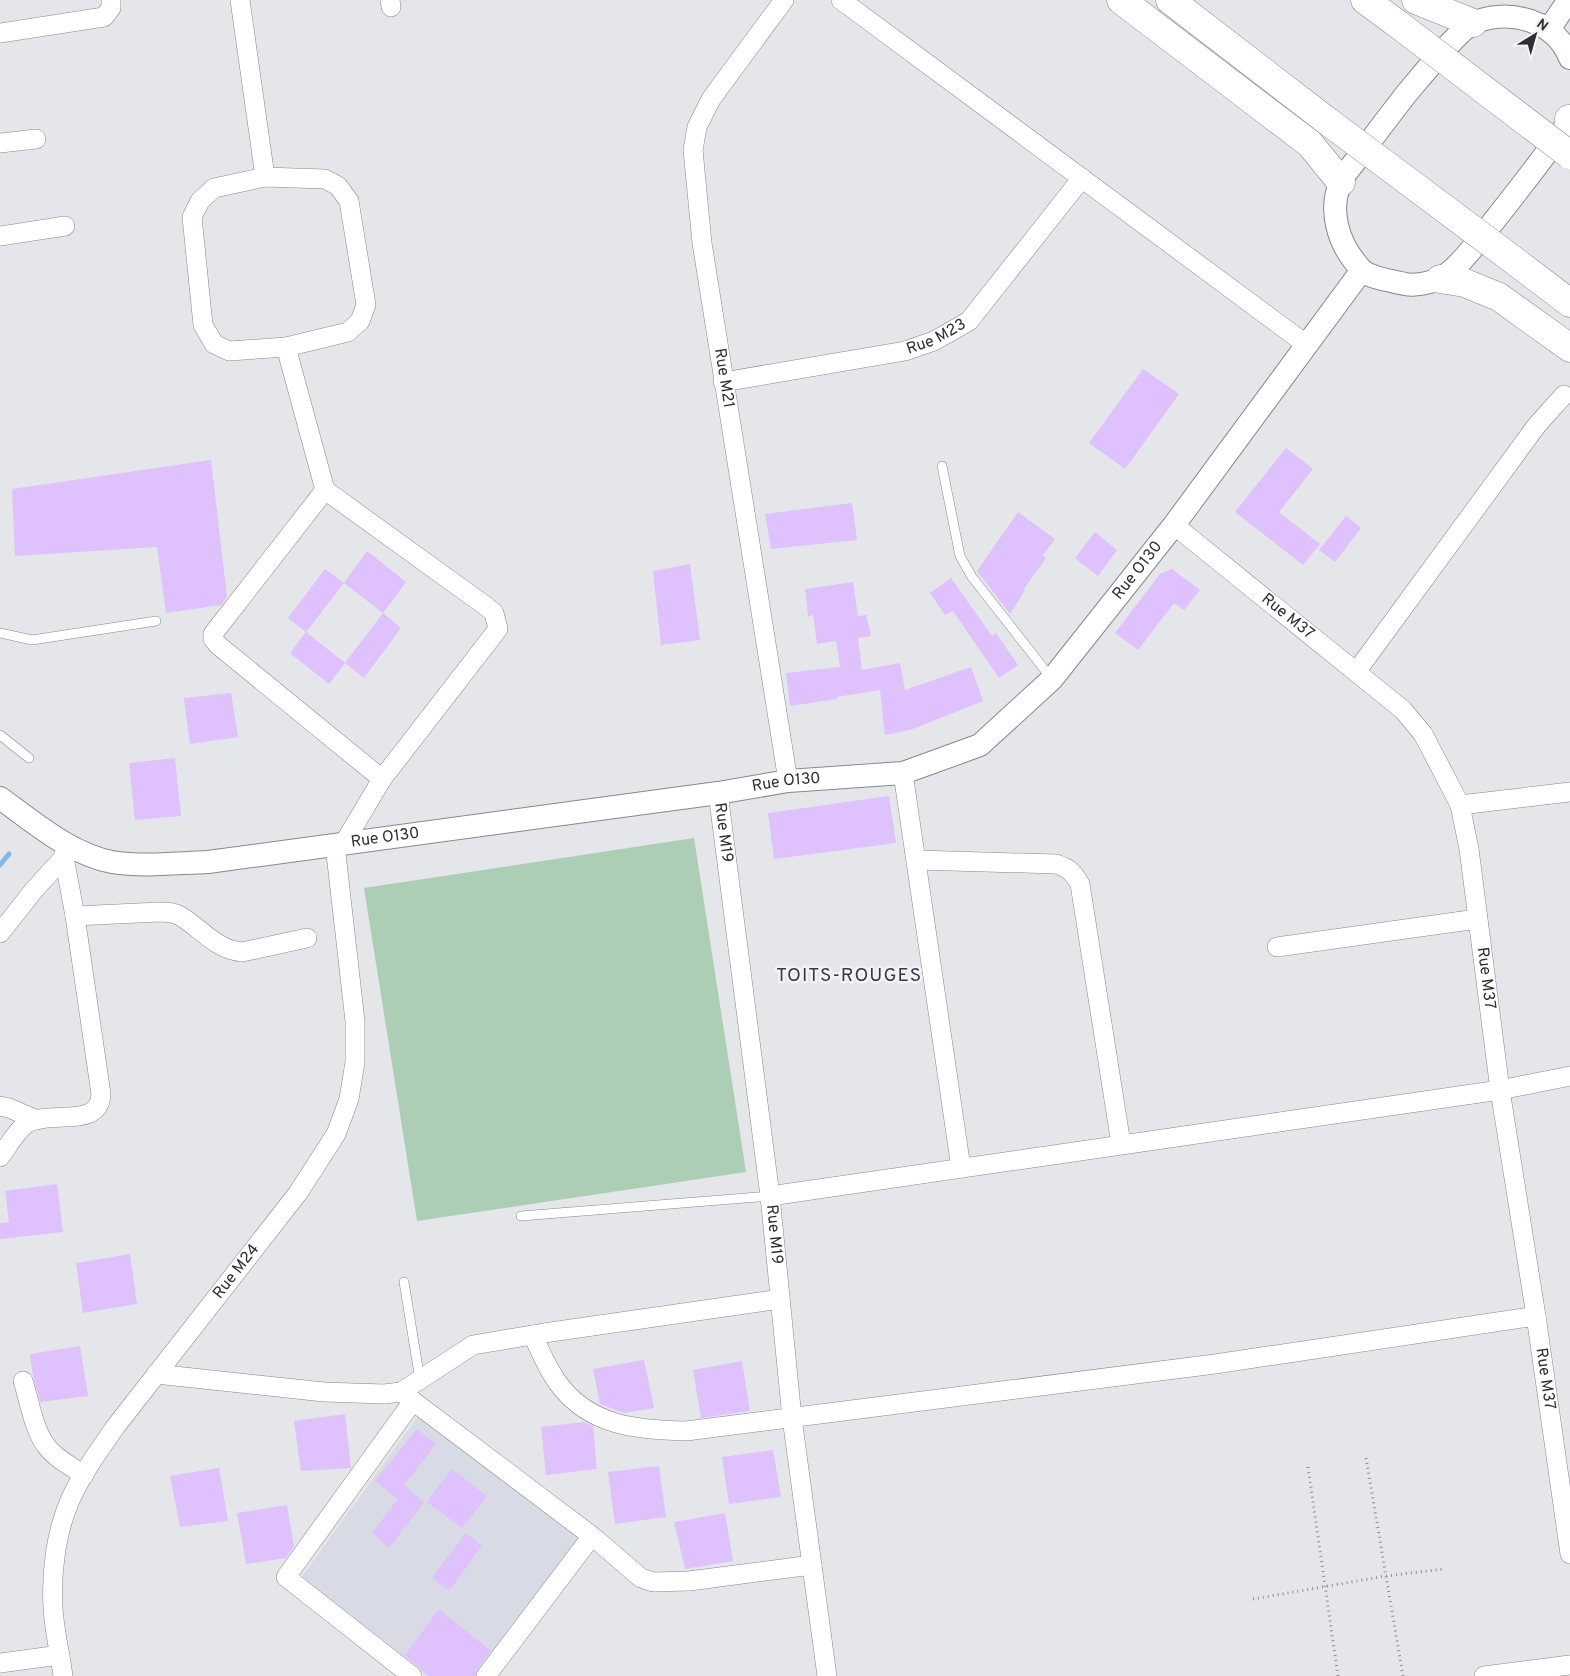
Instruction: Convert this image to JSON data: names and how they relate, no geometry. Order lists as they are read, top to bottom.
{
  "streets": {
    "street": [
      "Rue M23",
      "Rue M21",
      "Rue O130",
      "Rue M37",
      "Rue M19",
      "Rue M24"
    ]
  },
  "crossings": [
    ["Rue M23", "Rue M21"],
    ["Rue M21", "Rue O130"],
    ["Rue O130", "Rue M37"],
    ["Rue O130", "Rue M19"],
    ["Rue O130", "Rue M24"]
  ],
  "districts": ["TOITS-ROUGES"],
  "north": "top right"
}
